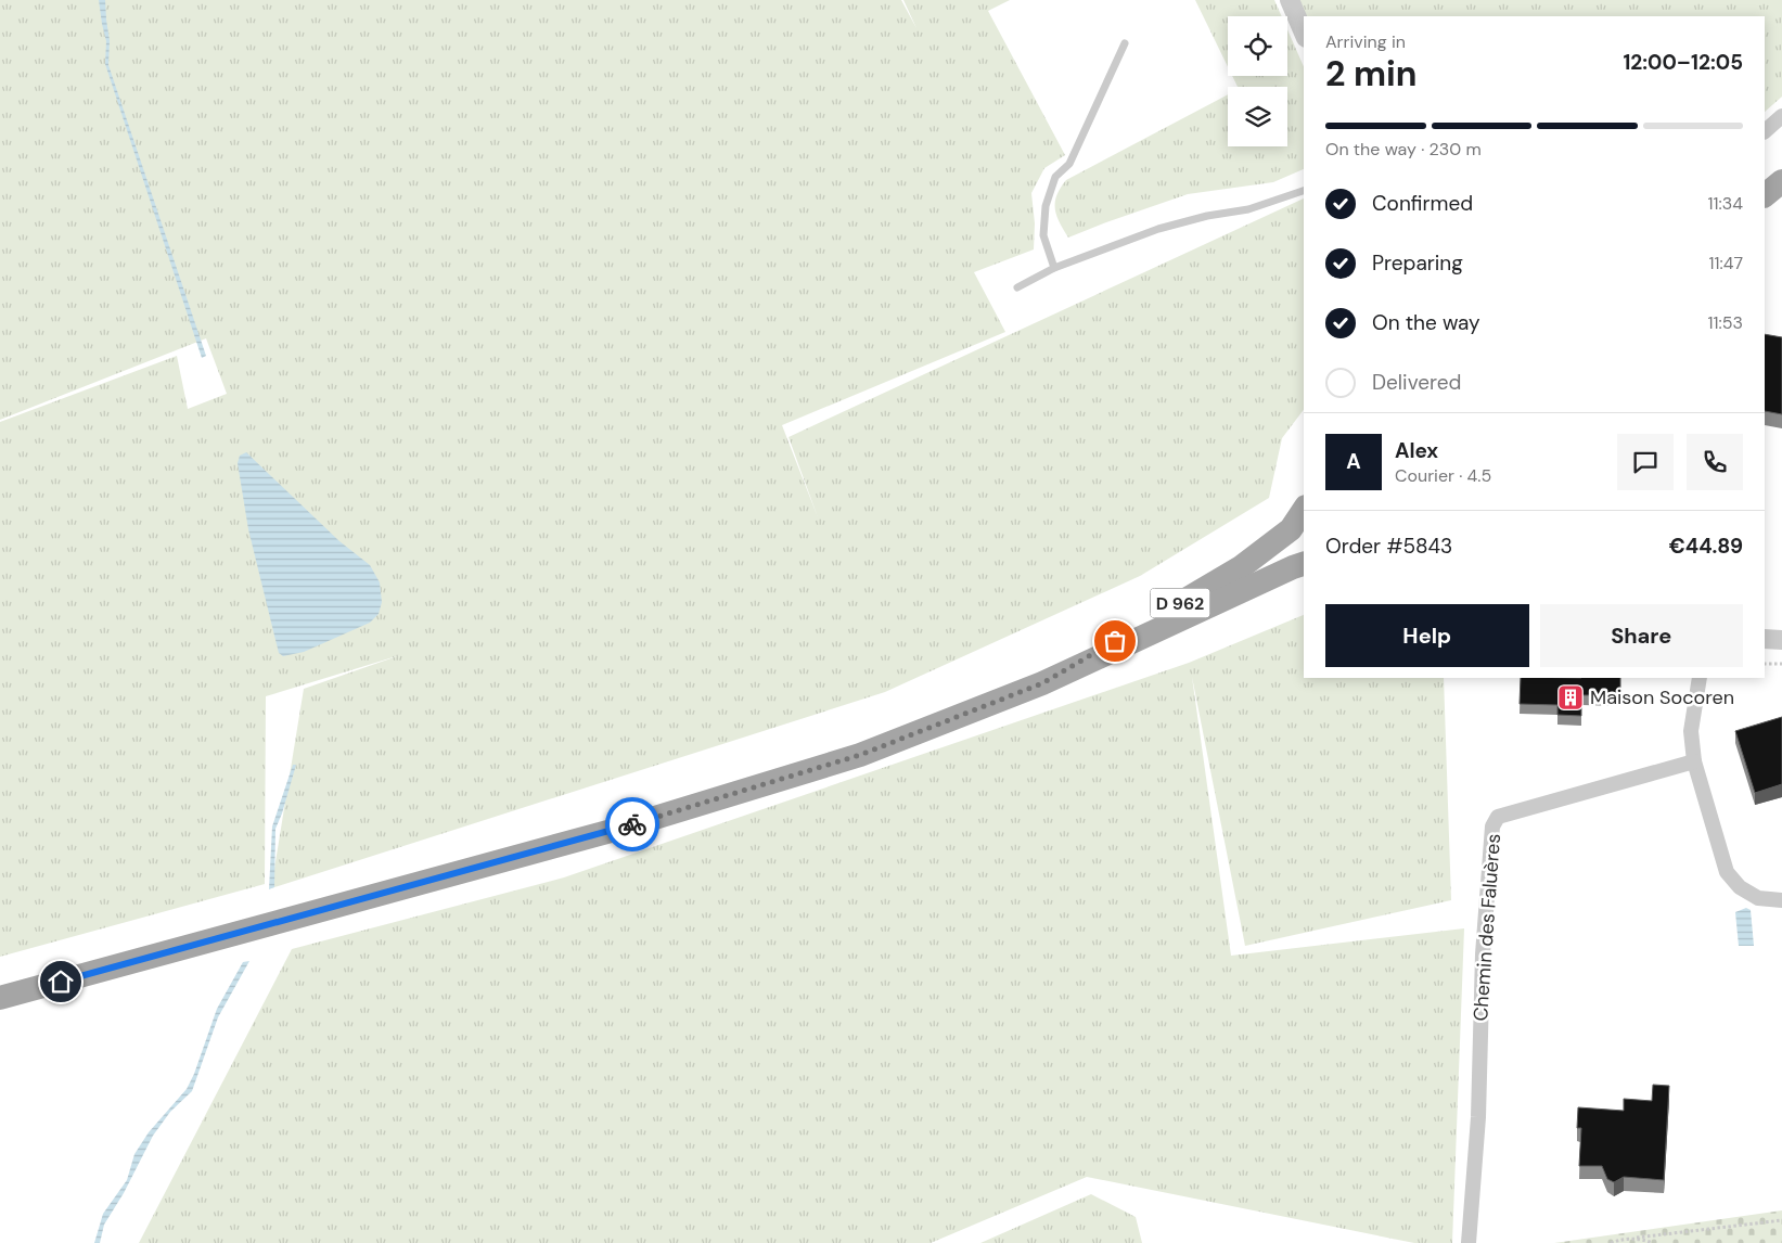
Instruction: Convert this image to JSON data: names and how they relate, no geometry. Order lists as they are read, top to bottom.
{
  "streets": {
    "main road": ["D 962"],
    "street": ["Chemin des Faluères"]
  },
  "places": {
    "building": ["Maison Socoren"]
  },
  "page": {
    "heading": ["2 min", "Arriving in", "12:00–12:05"],
    "panel": [
      "Alex",
      "Courier · 4.5",
      "Order #5843",
      "€44.89"
    ],
    "bar": "On the way · 230 m",
    "list": [
      ["Confirmed", "11:34"],
      ["Preparing", "11:47"],
      ["On the way", "11:53"],
      "Delivered"
    ],
    "round": "A",
    "buttons": ["Help", "Share"]
  }
}
